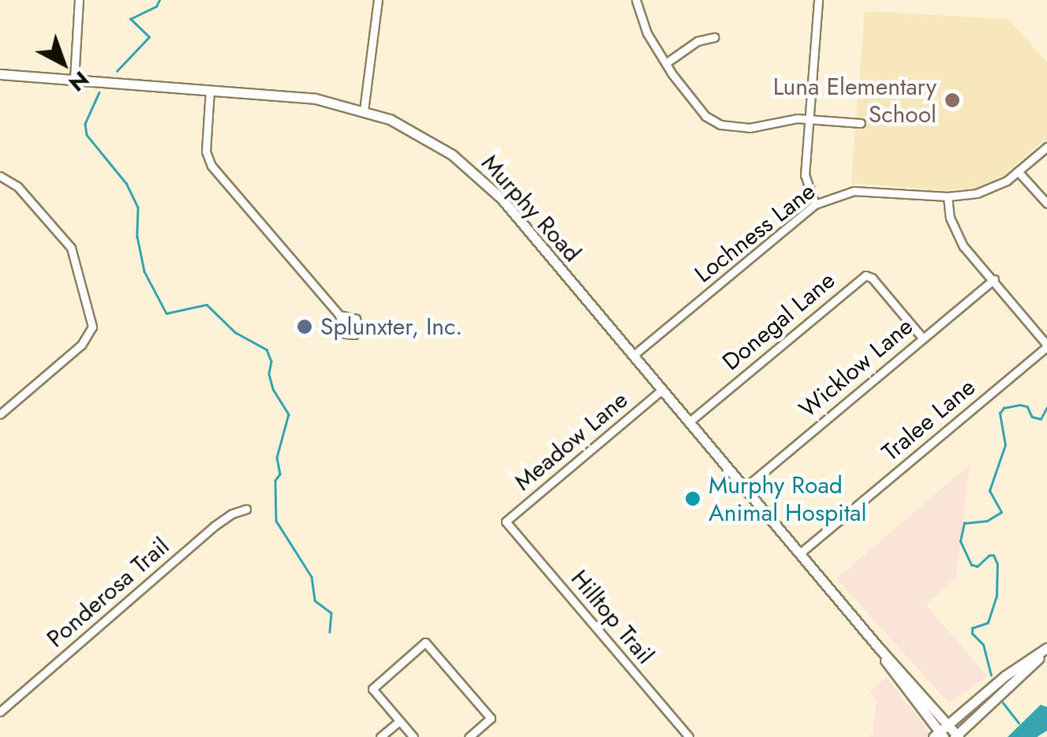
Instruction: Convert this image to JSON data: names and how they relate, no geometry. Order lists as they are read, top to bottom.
{
  "streets": {
    "main road": ["Murphy Road"],
    "street": [
      "Lochness Lane",
      "Donegal Lane",
      "Wicklow Lane",
      "Tralee Lane",
      "Meadow Lane",
      "Ponderosa Trail",
      "Hilltop Trail"
    ]
  },
  "crossings": [
    ["Murphy Road", "Lochness Lane"],
    ["Murphy Road", "Donegal Lane"],
    ["Murphy Road", "Wicklow Lane"],
    ["Murphy Road", "Tralee Lane"],
    ["Murphy Road", "Meadow Lane"],
    ["Donegal Lane", "Wicklow Lane"],
    ["Meadow Lane", "Hilltop Trail"]
  ],
  "places": ["Luna Elementary School", "Splunxter, Inc.", "Murphy Road Animal Hospital"],
  "north": "bottom right"
}
